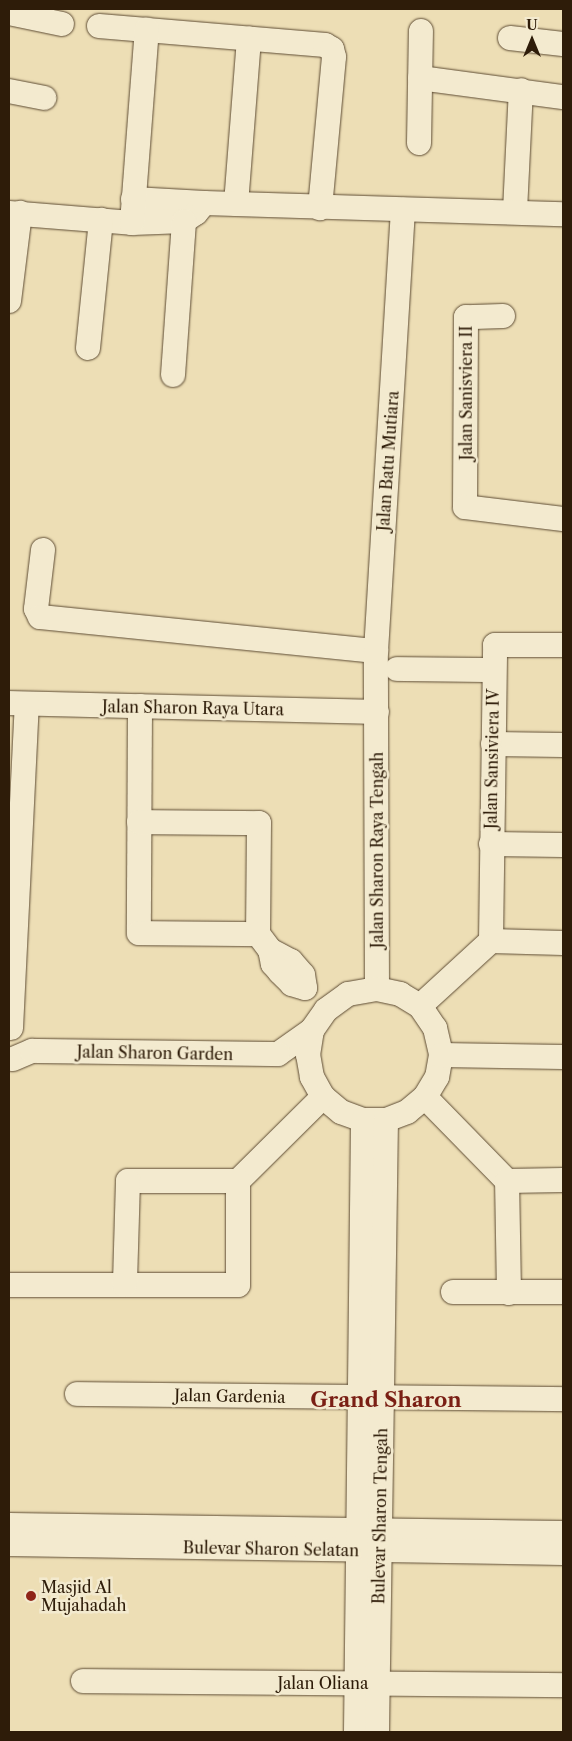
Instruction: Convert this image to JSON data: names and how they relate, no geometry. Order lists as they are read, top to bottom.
{
  "streets": {
    "street": [
      "Jalan Sanisviera II",
      "Jalan Batu Mutiara",
      "Jalan Sharon Raya Utara",
      "Jalan Sansiviera IV",
      "Jalan Sharon Raya Tengah",
      "Jalan Sharon Garden",
      "Jalan Gardenia",
      "Bulevar Sharon Tengah",
      "Bulevar Sharon Selatan",
      "Jalan Oliana"
    ]
  },
  "crossings": [
    ["Jalan Batu Mutiara", "Jalan Sharon Raya Utara"],
    ["Jalan Batu Mutiara", "Jalan Sharon Raya Tengah"],
    ["Jalan Sharon Raya Utara", "Jalan Sharon Raya Tengah"],
    ["Jalan Sharon Raya Tengah", "Bulevar Sharon Tengah"],
    ["Jalan Gardenia", "Bulevar Sharon Tengah"],
    ["Bulevar Sharon Tengah", "Bulevar Sharon Selatan"],
    ["Bulevar Sharon Tengah", "Jalan Oliana"]
  ],
  "districts": ["Grand Sharon"],
  "places": ["Masjid Al Mujahadah"],
  "north": "top"
}
